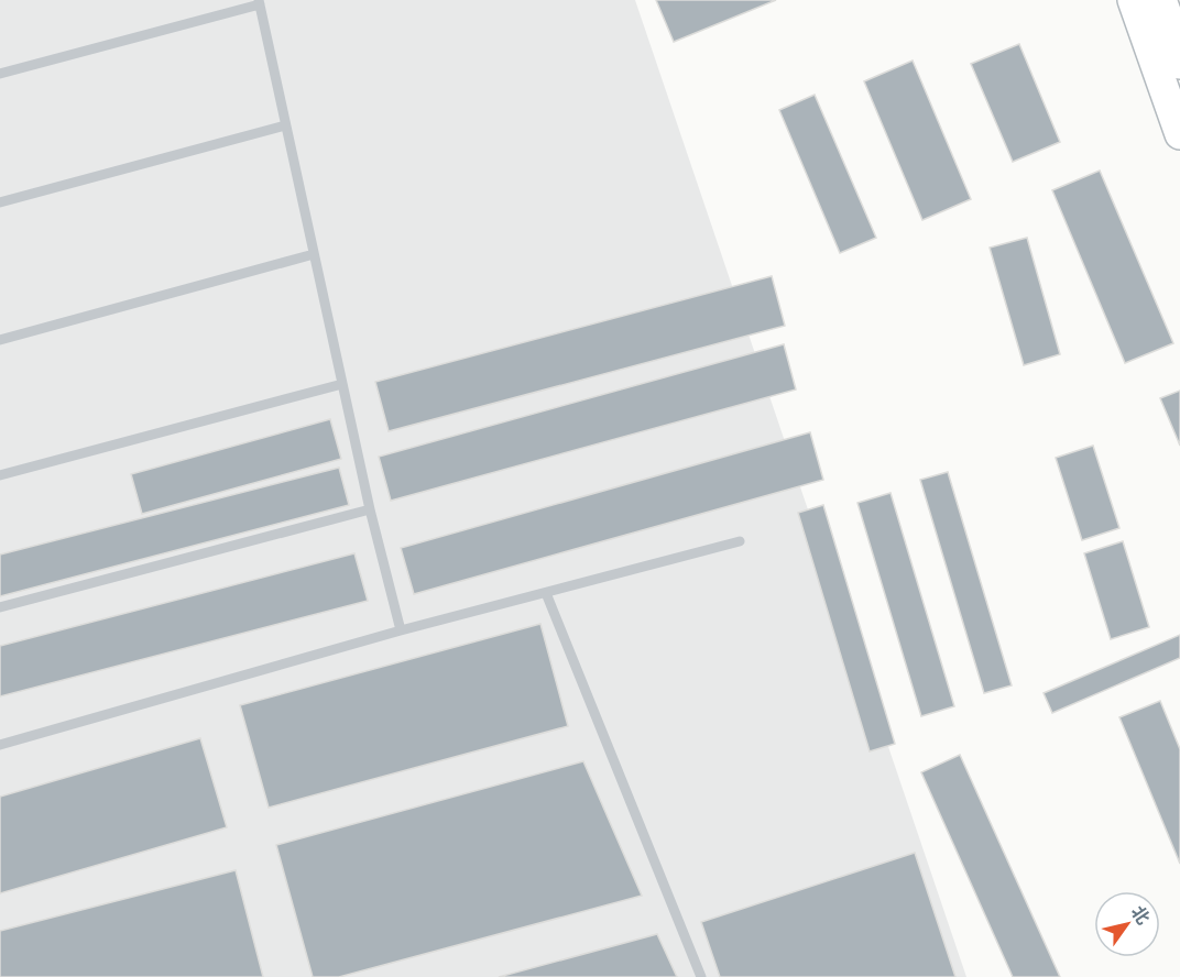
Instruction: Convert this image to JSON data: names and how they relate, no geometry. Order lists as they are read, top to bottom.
{
  "north": "top right"
}
